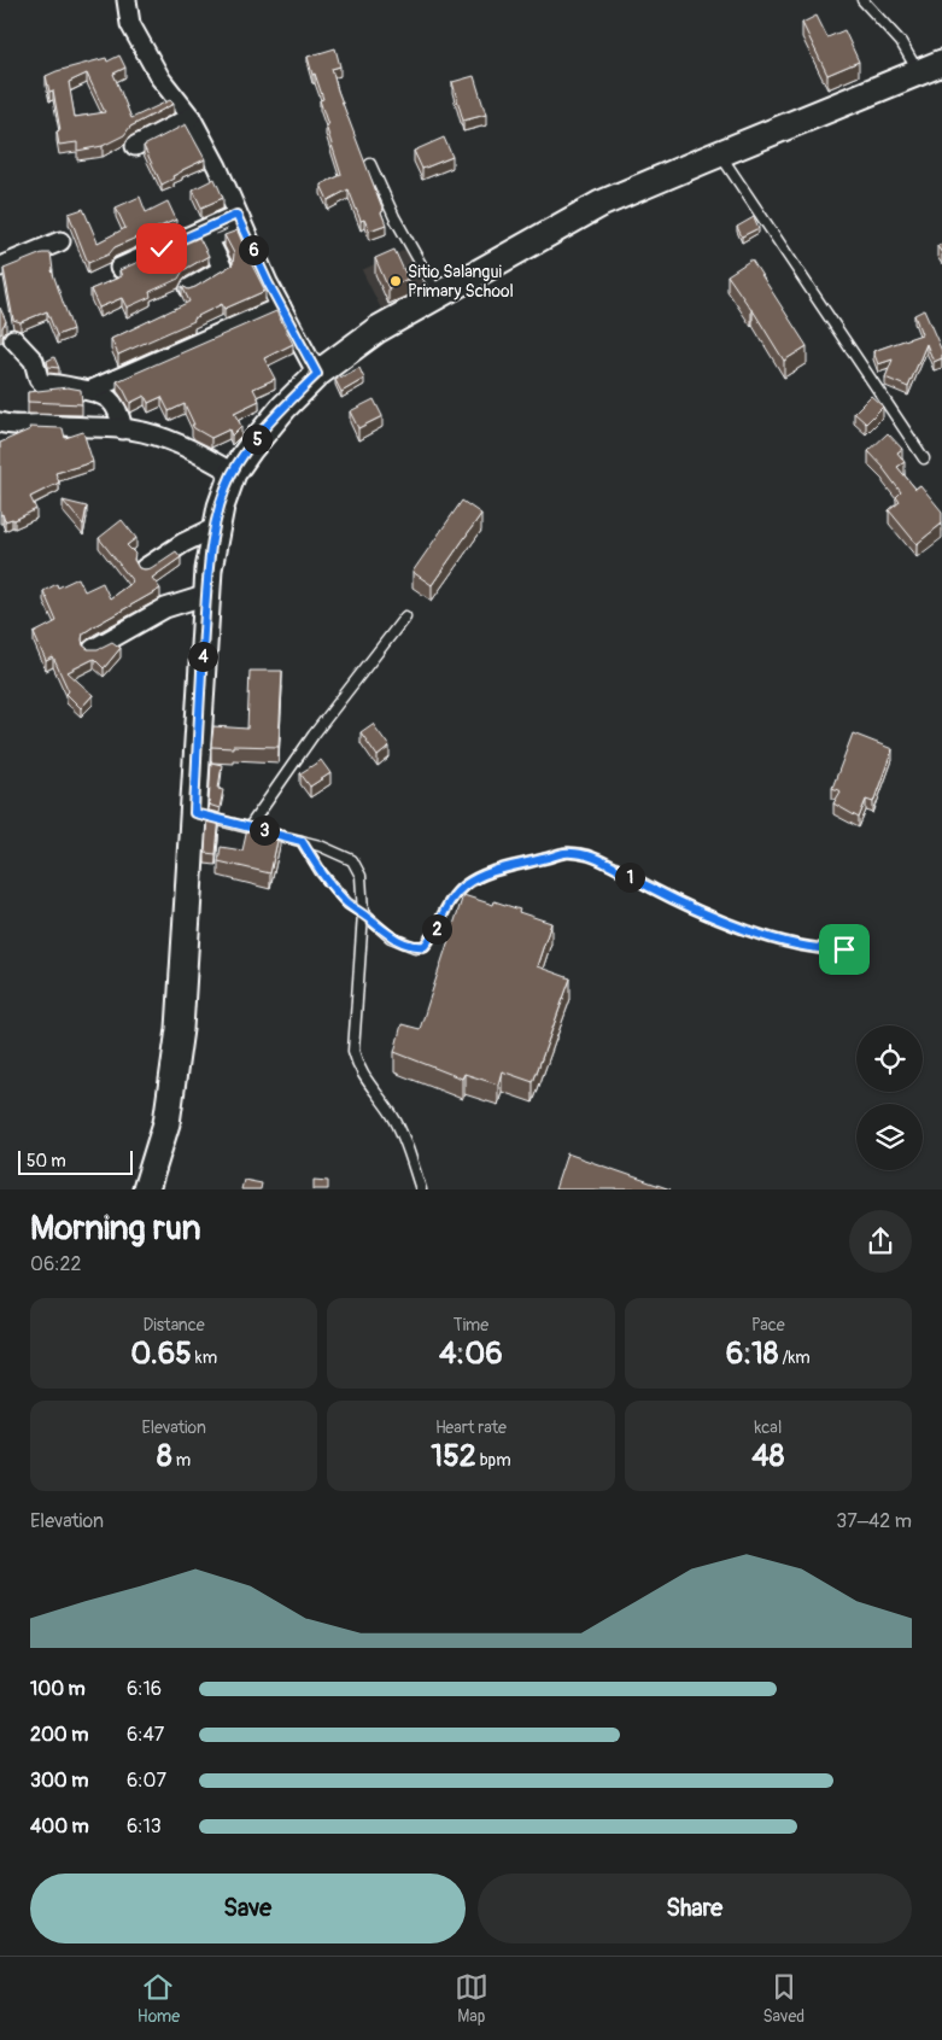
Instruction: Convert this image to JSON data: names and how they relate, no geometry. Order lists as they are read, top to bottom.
{
  "places": ["Sitio Salangui Primary School"],
  "scale_bar": "50 m",
  "page": {
    "pins": [
      "6",
      "5",
      "4",
      "3",
      "1",
      "2"
    ],
    "scale": "50 m",
    "heading": ["Morning run", "06:22"],
    "stats": [
      ["Distance", "0.65 km"],
      ["Time", "4:06"],
      ["Pace", "6:18 /km"],
      ["Elevation", "8 m"],
      ["Heart rate", "152 bpm"],
      ["kcal", "48"]
    ],
    "chart": ["Elevation", "37–42 m"],
    "list": [
      {
        "name": "100 m",
        "note": "6:16"
      },
      {
        "name": "200 m",
        "note": "6:47"
      },
      {
        "name": "300 m",
        "note": "6:07"
      },
      {
        "name": "400 m",
        "note": "6:13"
      }
    ],
    "buttons": ["Save", "Share"],
    "tabs": ["Home", "Map", "Saved"]
  }
}
